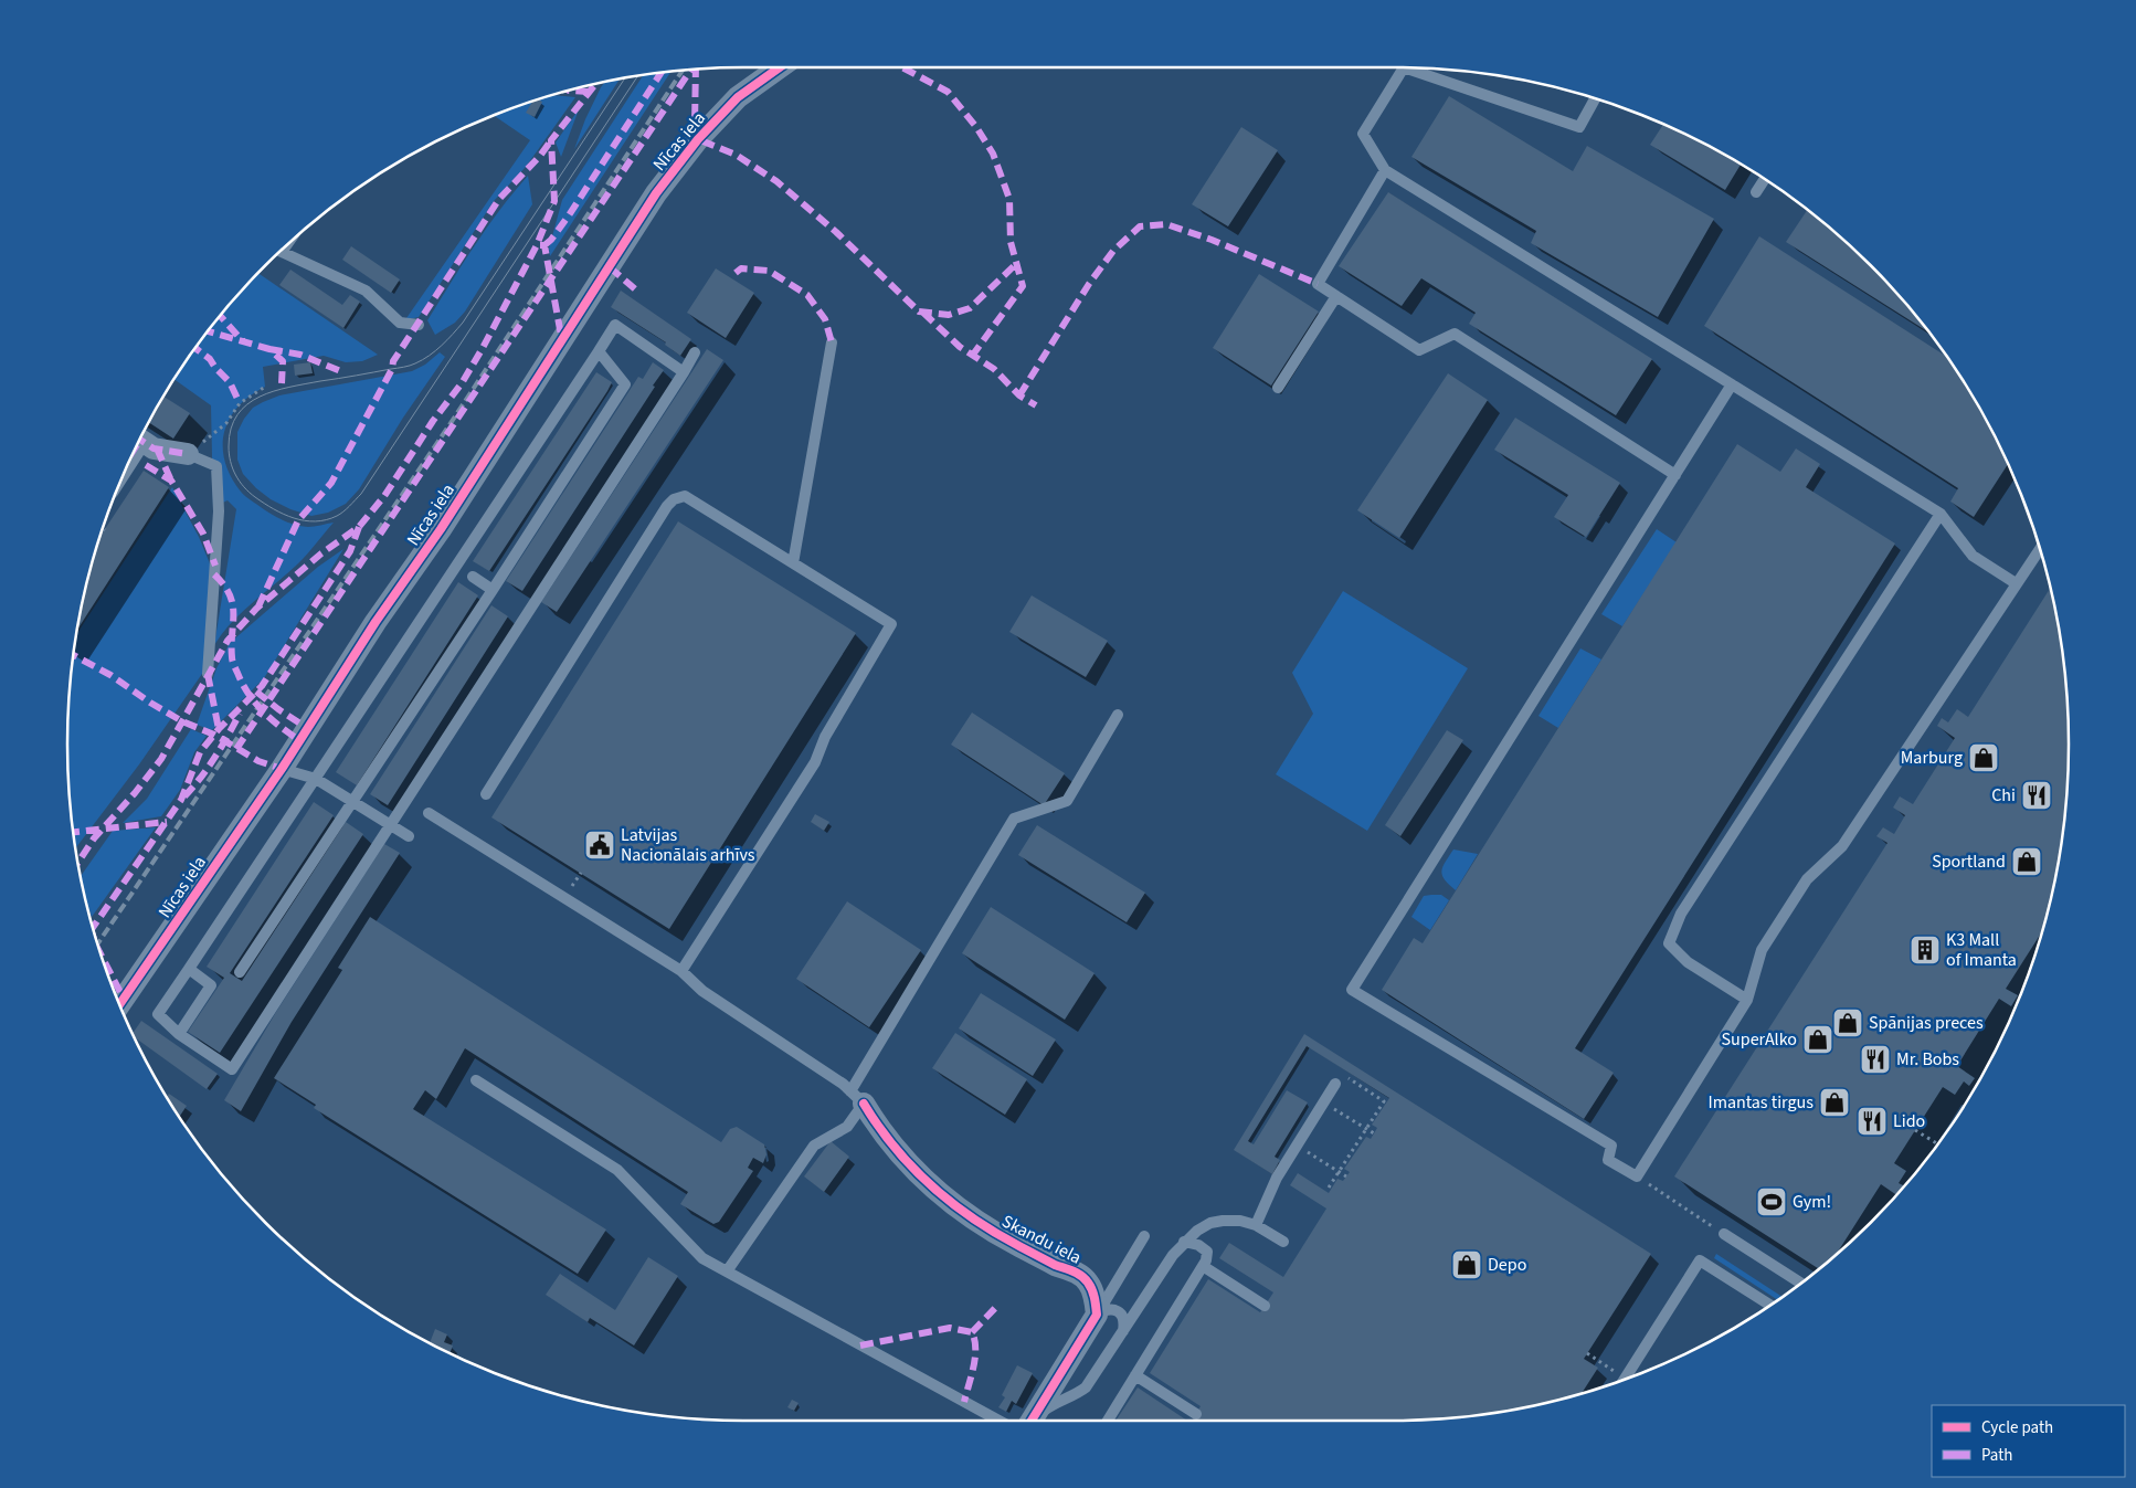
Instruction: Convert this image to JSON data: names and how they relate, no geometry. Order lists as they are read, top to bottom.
{
  "streets": {
    "street": ["Nīcas iela", "Skandu iela"]
  },
  "places": {
    "shop": [
      "Marburg",
      "Sportland",
      "Spānijas preces",
      "SuperAlko",
      "Imantas tirgus",
      "Depo"
    ],
    "restaurant": ["Chi", "Mr. Bobs", "Lido"],
    "public building": ["Latvijas Nacionālais arhīvs"],
    "building": ["K3 Mall of Imanta"],
    "sports": ["Gym!"]
  },
  "legend": ["Cycle path", "Path"]
}
